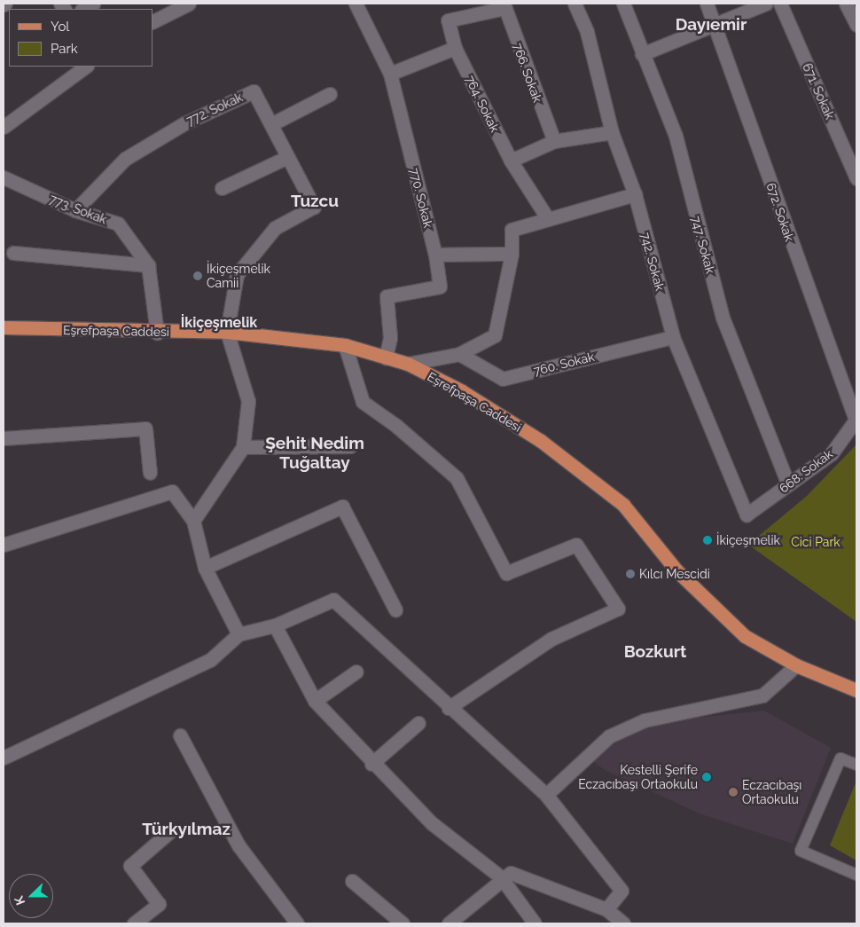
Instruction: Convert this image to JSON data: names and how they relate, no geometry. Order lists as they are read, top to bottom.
{
  "streets": {
    "main road": ["Eşrefpaşa Caddesi"],
    "street": [
      "766. Sokak",
      "671. Sokak",
      "764. Sokak",
      "772. Sokak",
      "770. Sokak",
      "773. Sokak",
      "672. Sokak",
      "747. Sokak",
      "742. Sokak",
      "760. Sokak",
      "668. Sokak"
    ]
  },
  "crossings": [
    ["766. Sokak", "764. Sokak"],
    ["772. Sokak", "773. Sokak"],
    ["772. Sokak", "Eşrefpaşa Caddesi"],
    ["770. Sokak", "Eşrefpaşa Caddesi"],
    ["773. Sokak", "Eşrefpaşa Caddesi"],
    ["672. Sokak", "668. Sokak"],
    ["747. Sokak", "668. Sokak"],
    ["742. Sokak", "760. Sokak"],
    ["742. Sokak", "668. Sokak"]
  ],
  "districts": [
    "Dayıemir",
    "Tuzcu",
    "İkiçeşmelik",
    "Şehit Nedim Tuğaltay",
    "Bozkurt",
    "Türkyılmaz"
  ],
  "parks": ["Cici Park"],
  "places": [
    "İkiçeşmelik Camii",
    "İkiçeşmelik",
    "Kılcı Mescidi",
    "Kestelli Şerife Eczacıbaşı Ortaokulu",
    "Eczacıbaşı Ortaokulu"
  ],
  "legend": ["Yol", "Park"],
  "north": "left"
}
